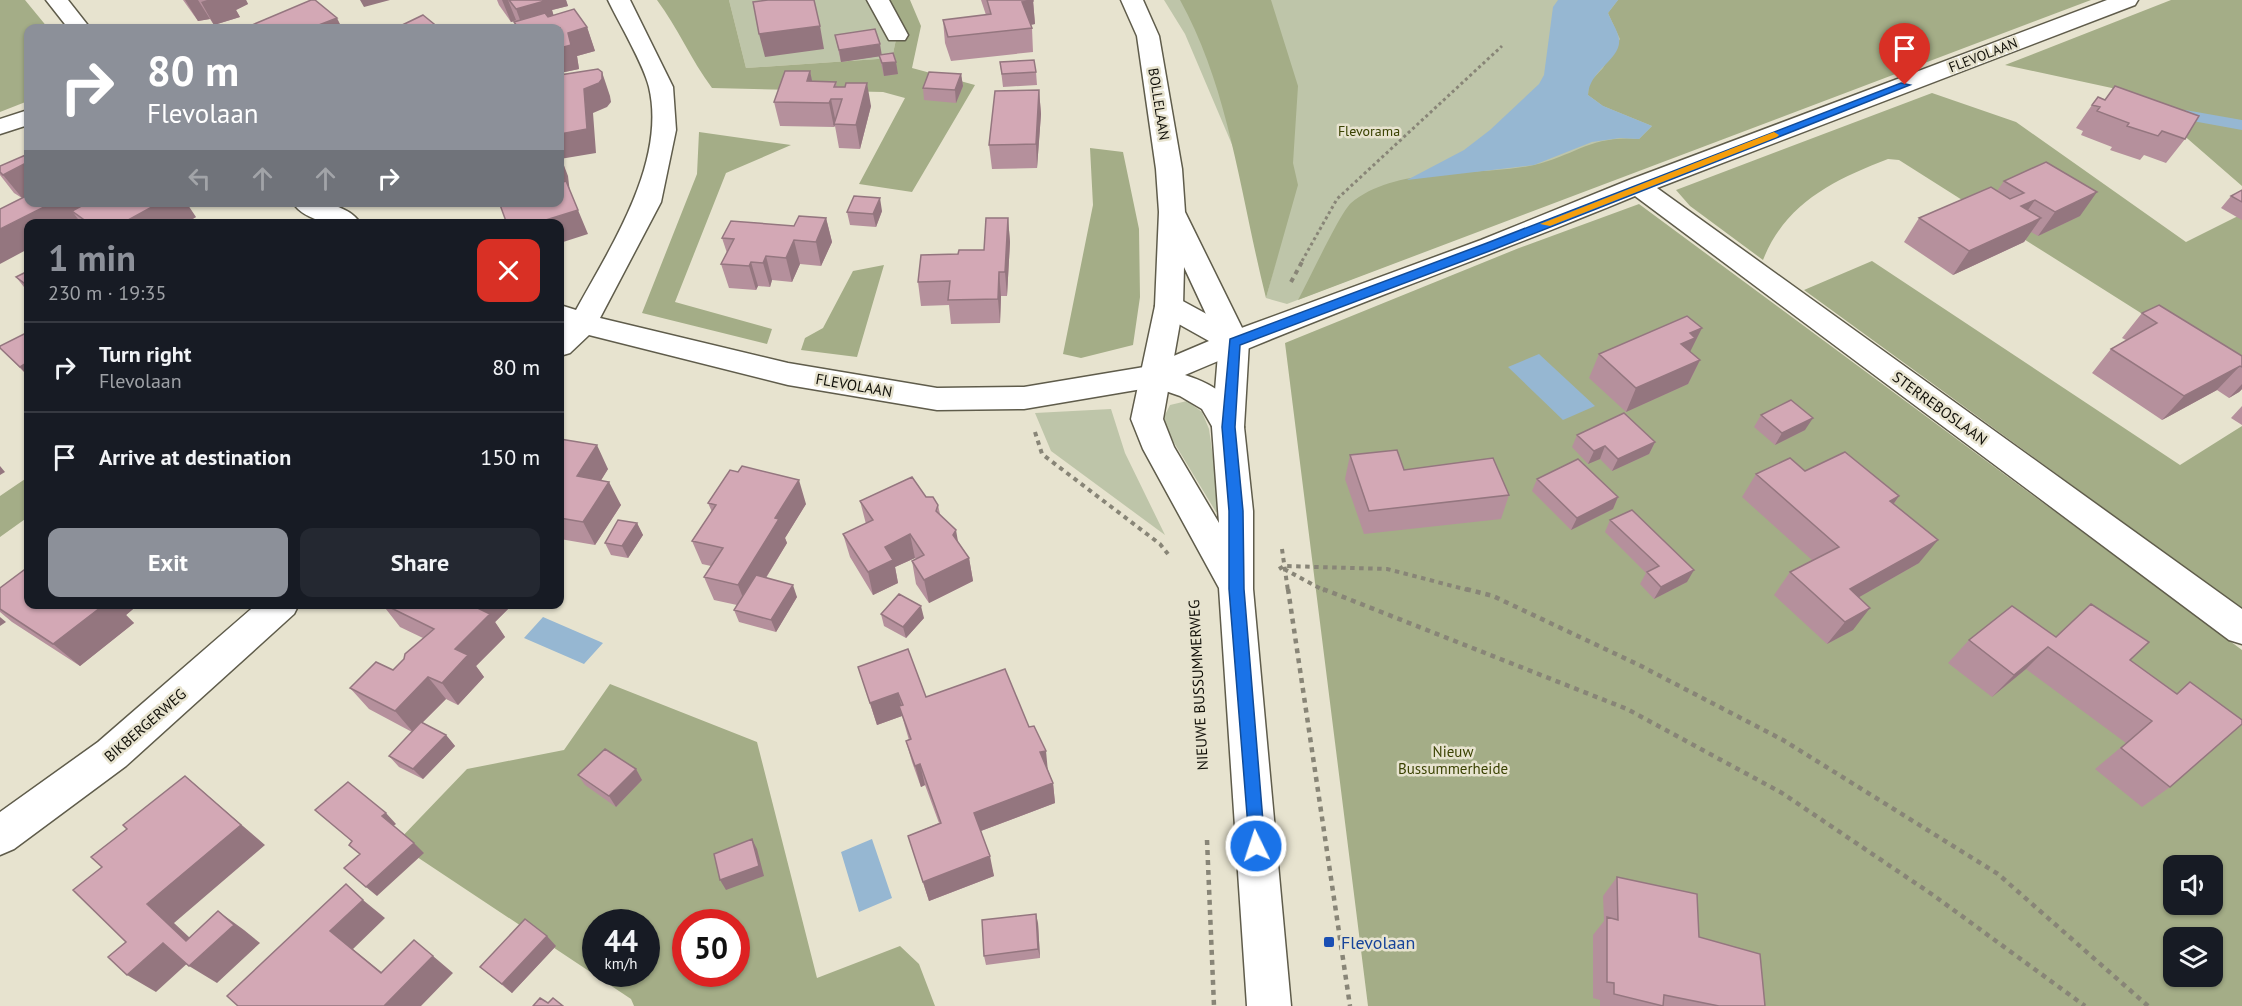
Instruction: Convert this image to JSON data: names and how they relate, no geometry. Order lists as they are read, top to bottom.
{
  "streets": {
    "street": [
      "FLEVOLAAN",
      "BOLLELAAN",
      "STERREBOSLAAN",
      "BIKBERGERWEG"
    ]
  },
  "crossings": [
    ["FLEVOLAAN", "BOLLELAAN"],
    ["FLEVOLAAN", "STERREBOSLAAN"]
  ],
  "parks": ["Flevorama", "Nieuw Bussummerheide"],
  "places": {
    "transit": ["Flevolaan"]
  },
  "page": {
    "turn": ["80 m", "Flevolaan"],
    "heading": ["1 min", "230 m · 19:35"],
    "list": [
      {
        "name": "Turn right",
        "note": "Flevolaan",
        "value": "80 m"
      },
      {
        "name": "Arrive at destination",
        "value": "150 m"
      }
    ],
    "buttons": ["Exit", "Share"],
    "speed": "44 km/h",
    "limit": "50"
  }
}
